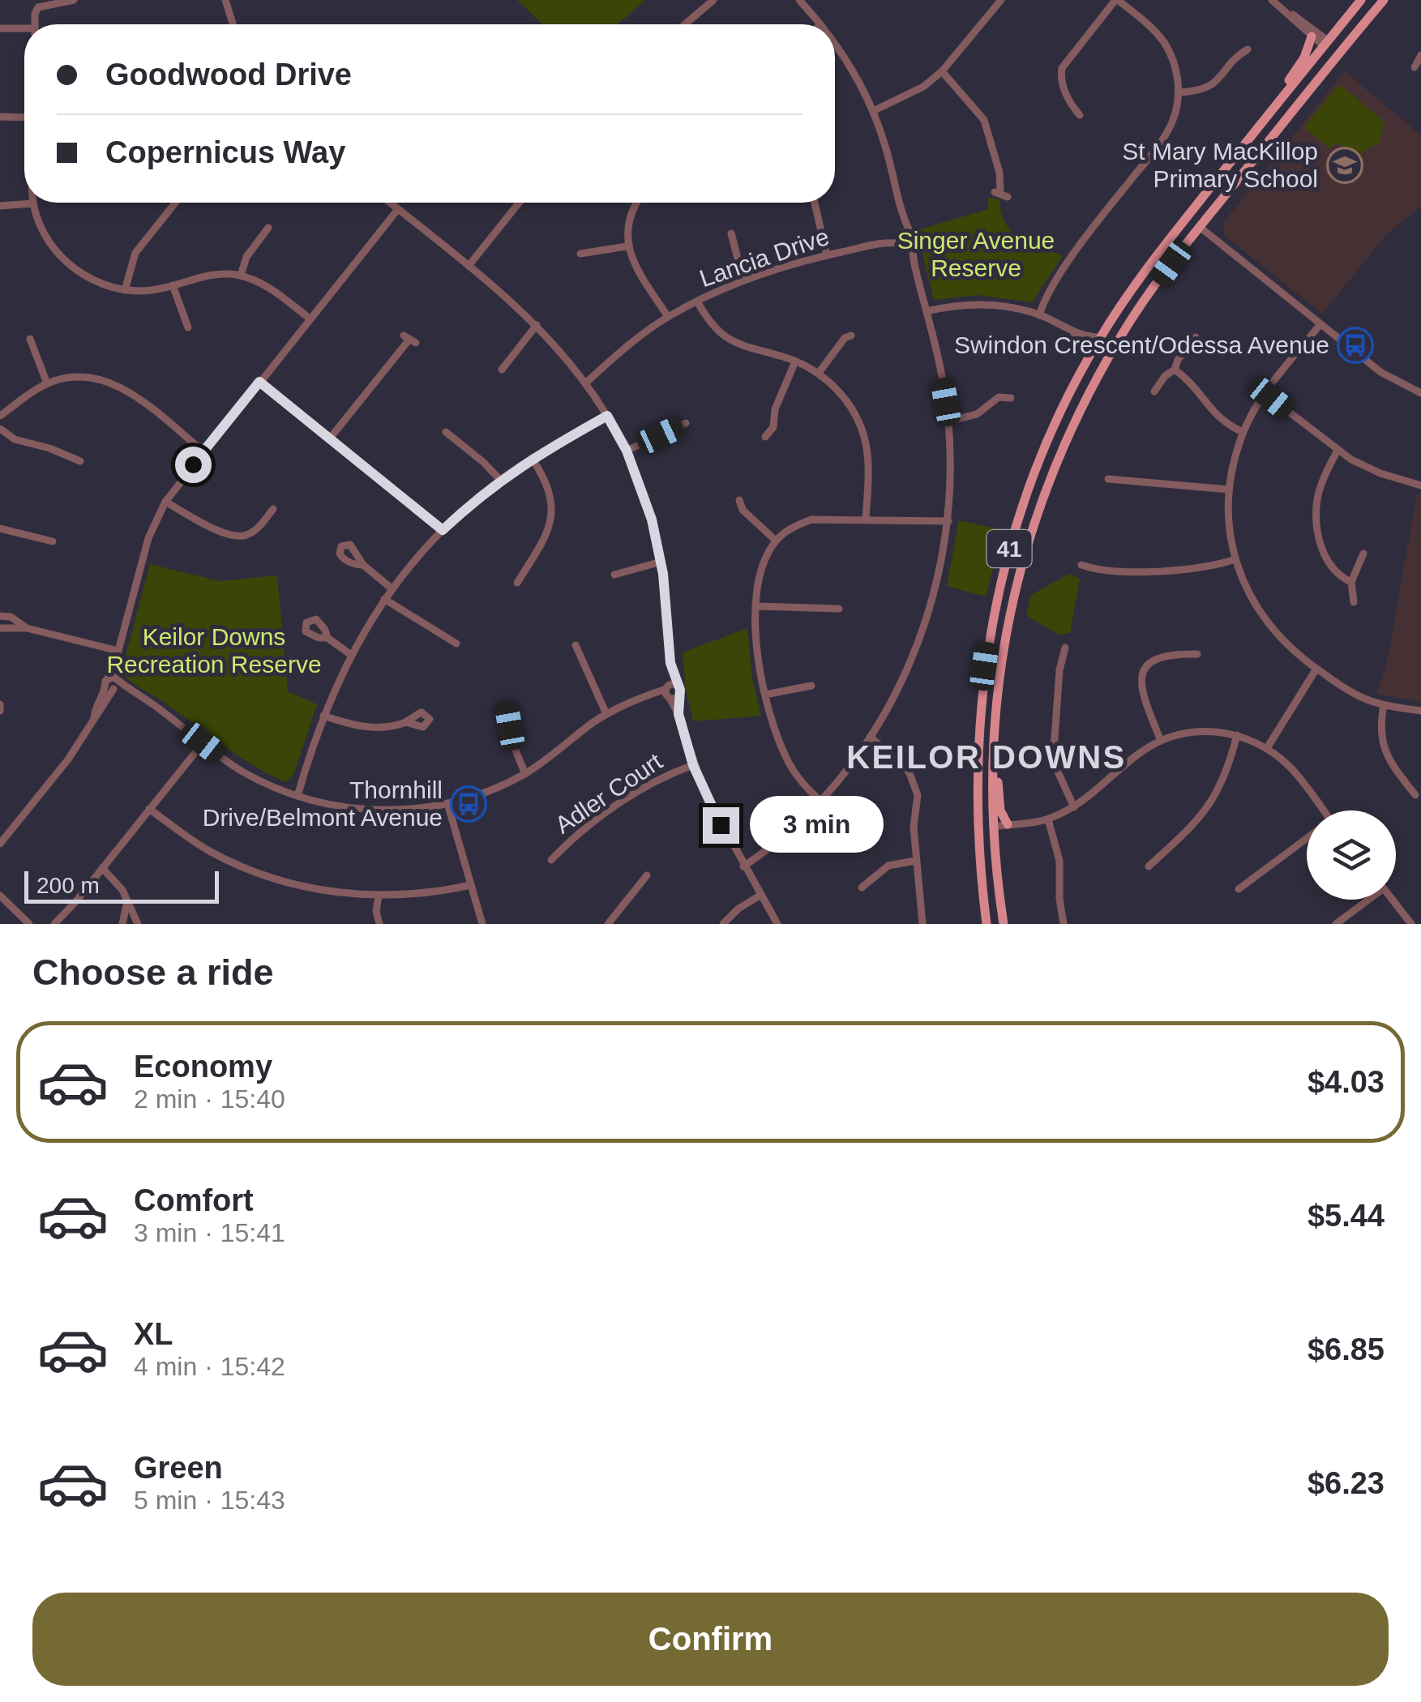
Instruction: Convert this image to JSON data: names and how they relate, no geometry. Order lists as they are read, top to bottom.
{
  "streets": {
    "main road": ["41"],
    "street": ["Lancia Drive", "Adler Court"]
  },
  "districts": ["KEILOR DOWNS"],
  "parks": ["Singer Avenue Reserve", "Keilor Downs Recreation Reserve"],
  "places": {
    "school or university": ["St Mary MacKillop Primary School"],
    "bus stop": ["Swindon Crescent/Odessa Avenue", "Thornhill Drive/Belmont Avenue"]
  },
  "scale_bar": "200 m",
  "page": {
    "banner": ["Goodwood Drive", "Copernicus Way"],
    "bubble": "3 min",
    "scale": "200 m",
    "heading": "Choose a ride",
    "list": [
      {
        "name": "Economy",
        "note": "2 min · 15:40",
        "value": "$4.03"
      },
      {
        "name": "Comfort",
        "note": "3 min · 15:41",
        "value": "$5.44"
      },
      {
        "name": "XL",
        "note": "4 min · 15:42",
        "value": "$6.85"
      },
      {
        "name": "Green",
        "note": "5 min · 15:43",
        "value": "$6.23"
      }
    ],
    "buttons": "Confirm"
  }
}
